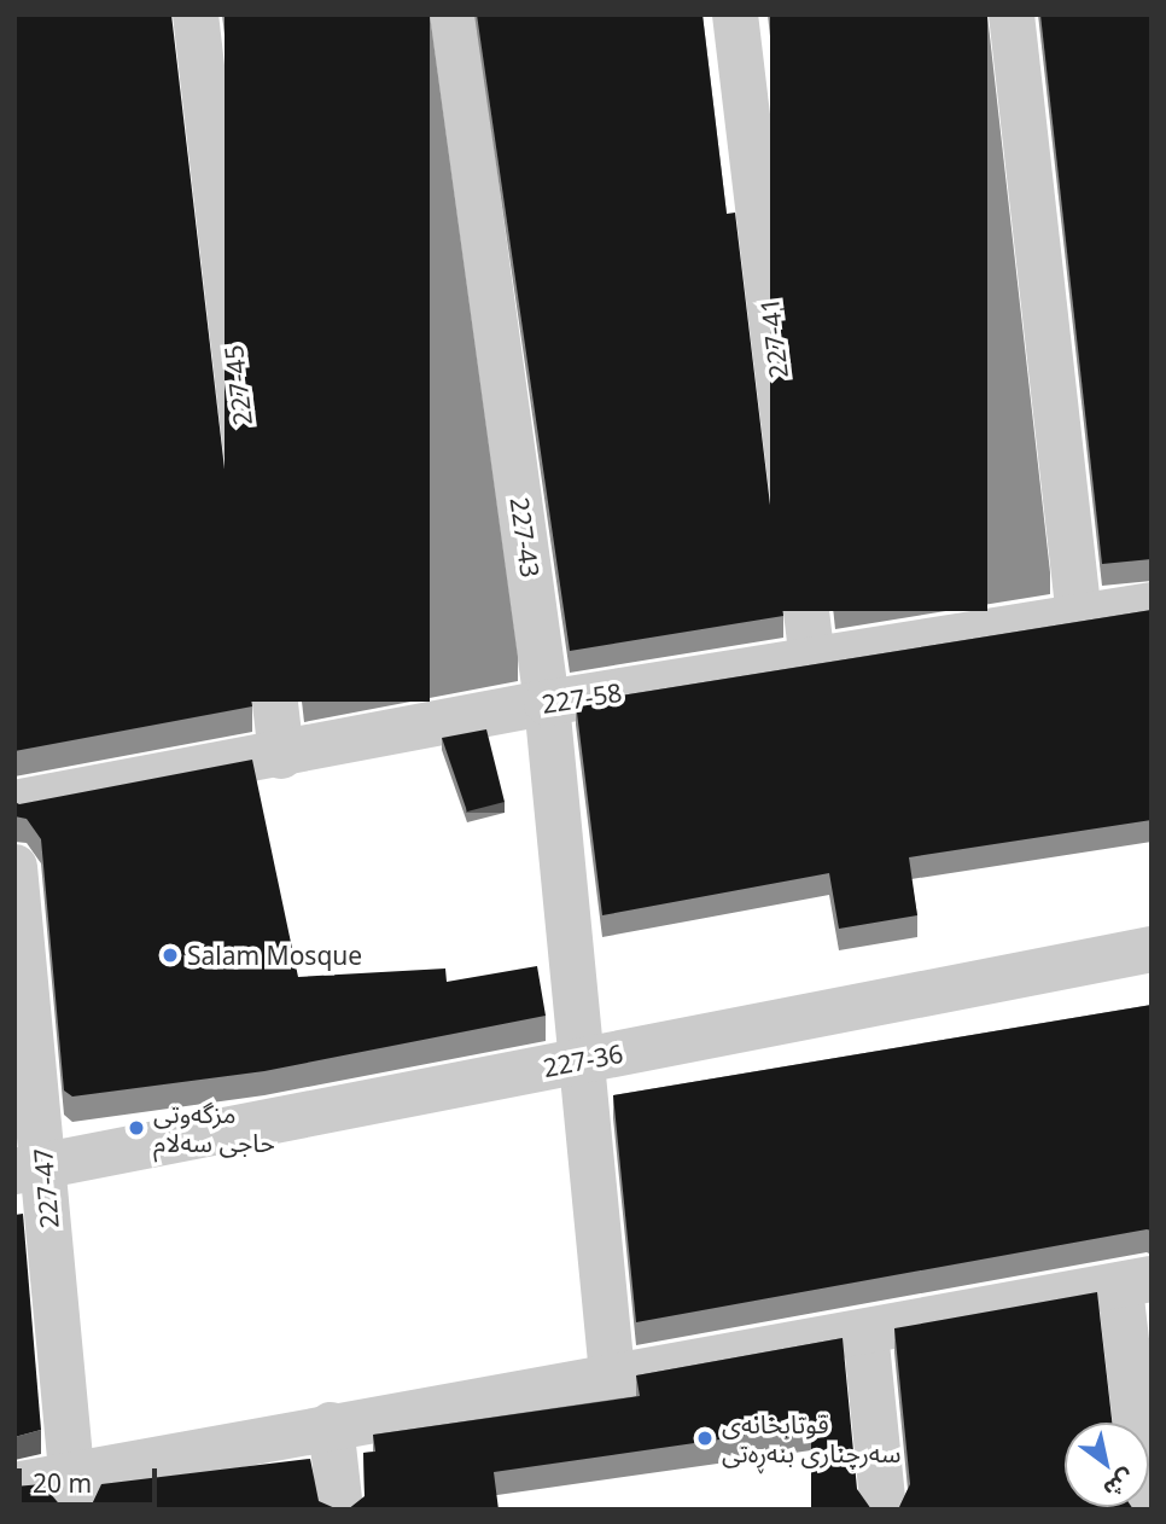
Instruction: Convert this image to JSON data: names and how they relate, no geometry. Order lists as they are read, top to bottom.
{
  "streets": {
    "street": [
      "227-41",
      "227-45",
      "227-43",
      "227-58",
      "227-36",
      "227-47"
    ]
  },
  "crossings": [
    ["227-41", "227-58"],
    ["227-45", "227-58"],
    ["227-43", "227-58"],
    ["227-43", "227-36"],
    ["227-36", "227-47"]
  ],
  "places": ["Salam Mosque", "مزگەوتی حاجی سەلام", "قوتابخانەی سەرچناری بنەڕەتی"],
  "scale_bar": "20 m",
  "north": "bottom right"
}
